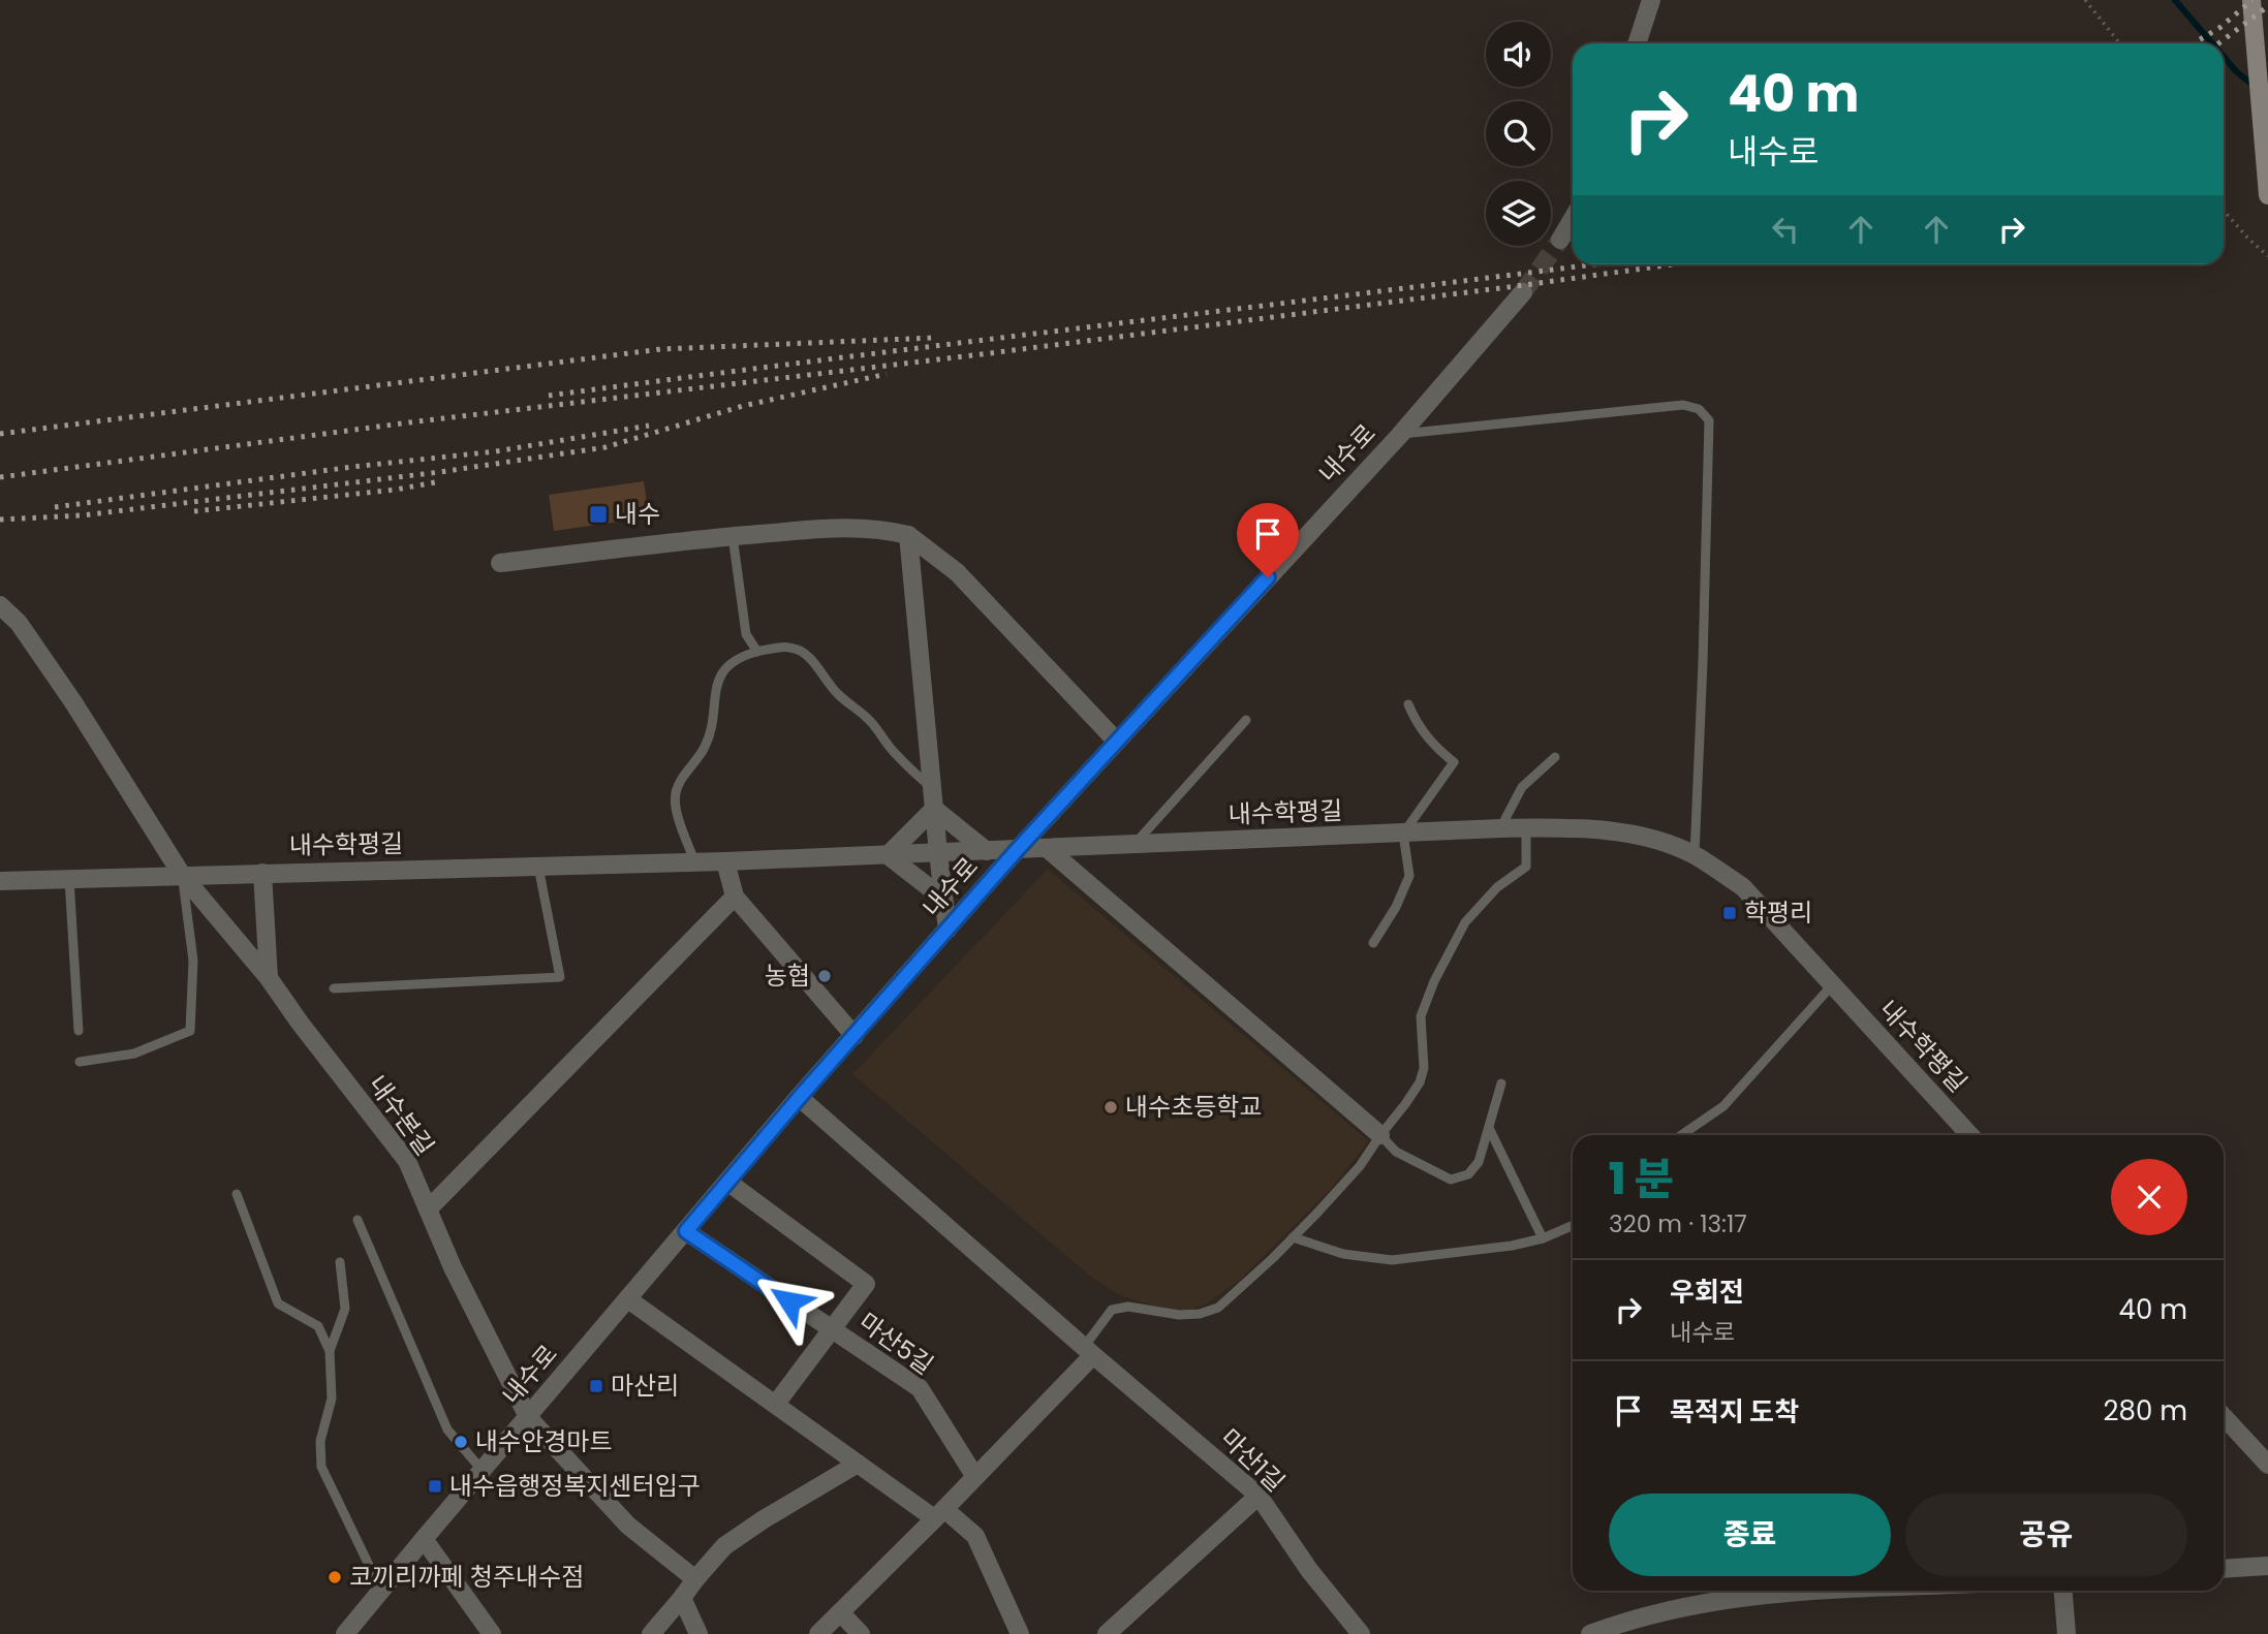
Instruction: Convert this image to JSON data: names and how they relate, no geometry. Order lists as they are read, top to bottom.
{
  "streets": {
    "street": [
      "내수로",
      "내수학평길",
      "내수본길",
      "마산5길",
      "마산1길"
    ]
  },
  "crossings": [
    ["내수로", "내수학평길"],
    ["내수로", "내수본길"],
    ["내수로", "마산5길"],
    ["내수로", "마산1길"],
    ["내수학평길", "내수본길"]
  ],
  "places": {
    "transit": [
      "내수",
      "학평리",
      "마산리",
      "내수읍행정복지센터입구"
    ],
    "other": [
      "농협",
      "내수초등학교",
      "내수안경마트",
      "코끼리까페 청주내수점"
    ]
  },
  "page": {
    "turn": ["40 m", "내수로"],
    "heading": ["1 분", "320 m · 13:17"],
    "list": [
      {
        "name": "우회전",
        "note": "내수로",
        "value": "40 m"
      },
      {
        "name": "목적지 도착",
        "value": "280 m"
      }
    ],
    "buttons": ["종료", "공유"]
  }
}
